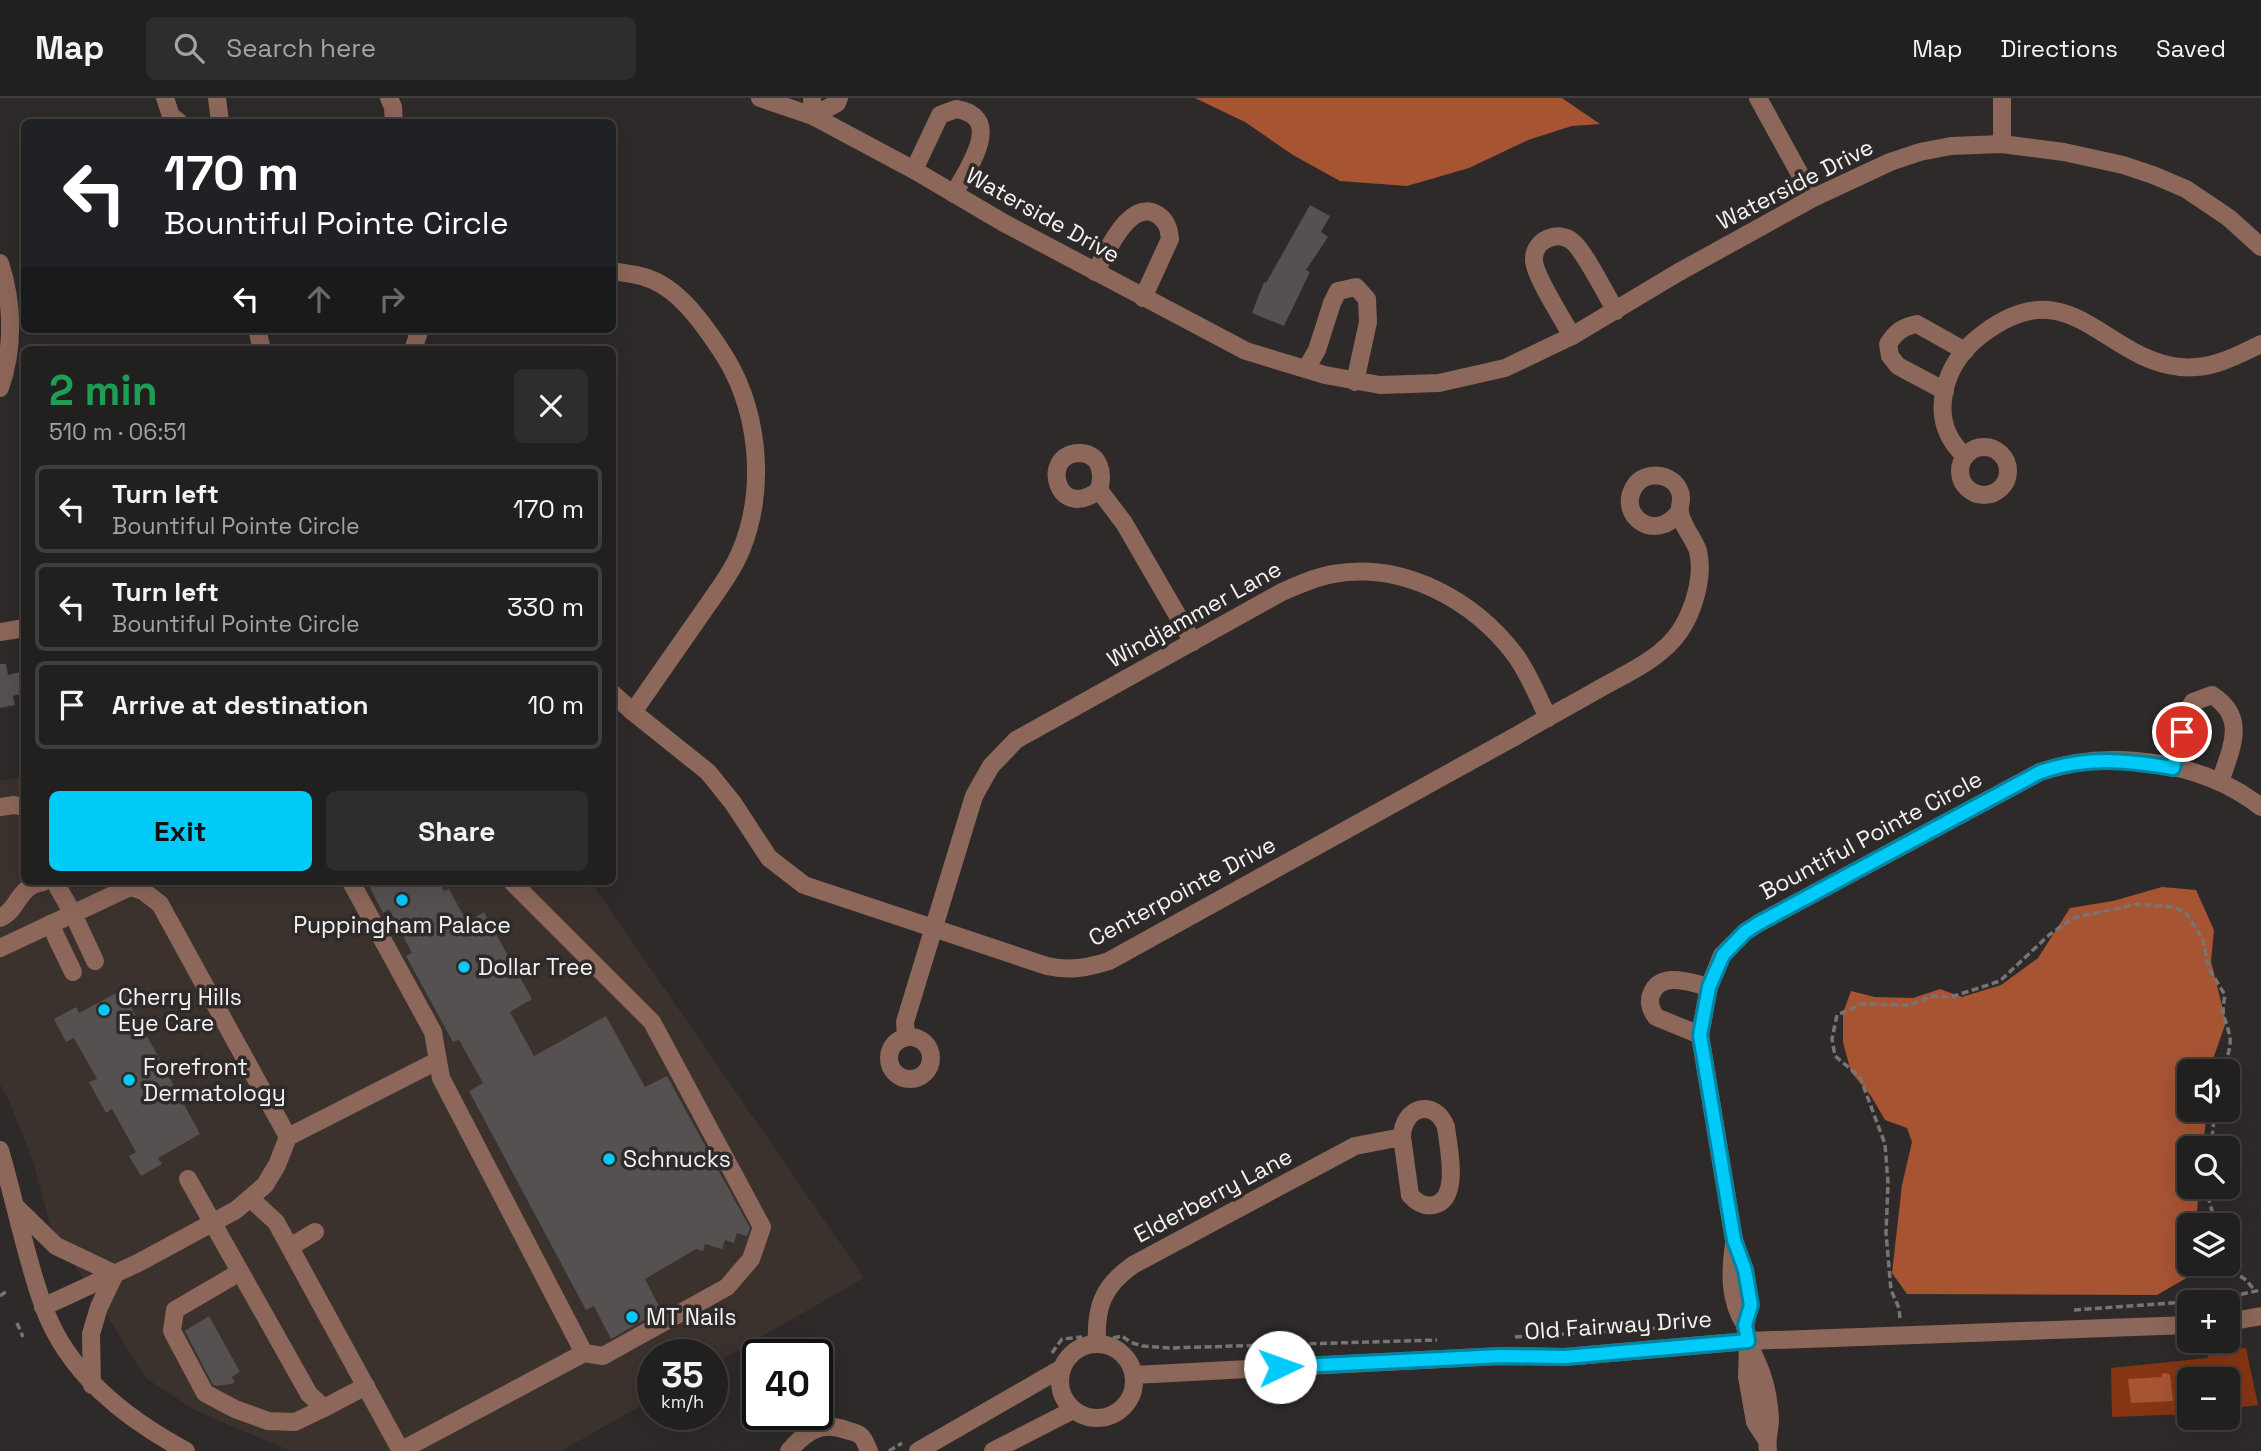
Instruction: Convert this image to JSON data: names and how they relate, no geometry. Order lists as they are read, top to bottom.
{
  "streets": {
    "street": [
      "Waterside Drive",
      "Windjammer Lane",
      "Bountiful Pointe Circle",
      "Centerpointe Drive",
      "Elderberry Lane",
      "Old Fairway Drive"
    ]
  },
  "crossings": [
    ["Windjammer Lane", "Centerpointe Drive"],
    ["Bountiful Pointe Circle", "Old Fairway Drive"],
    ["Elderberry Lane", "Old Fairway Drive"]
  ],
  "places": [
    "Puppingham Palace",
    "Dollar Tree",
    "Cherry Hills Eye Care",
    "Forefront Dermatology",
    "Schnucks",
    "MT Nails"
  ],
  "page": {
    "header": "Map",
    "search": "Search here",
    "nav": ["Map", "Directions", "Saved"],
    "turn": ["170 m", "Bountiful Pointe Circle"],
    "heading": ["2 min", "510 m · 06:51"],
    "list": [
      {
        "name": "Turn left",
        "note": "Bountiful Pointe Circle",
        "value": "170 m"
      },
      {
        "name": "Turn left",
        "note": "Bountiful Pointe Circle",
        "value": "330 m"
      },
      {
        "name": "Arrive at destination",
        "value": "10 m"
      }
    ],
    "buttons": ["Exit", "Share"],
    "map_buttons": ["+", "−"],
    "speed": "35 km/h",
    "limit": "40"
  }
}
